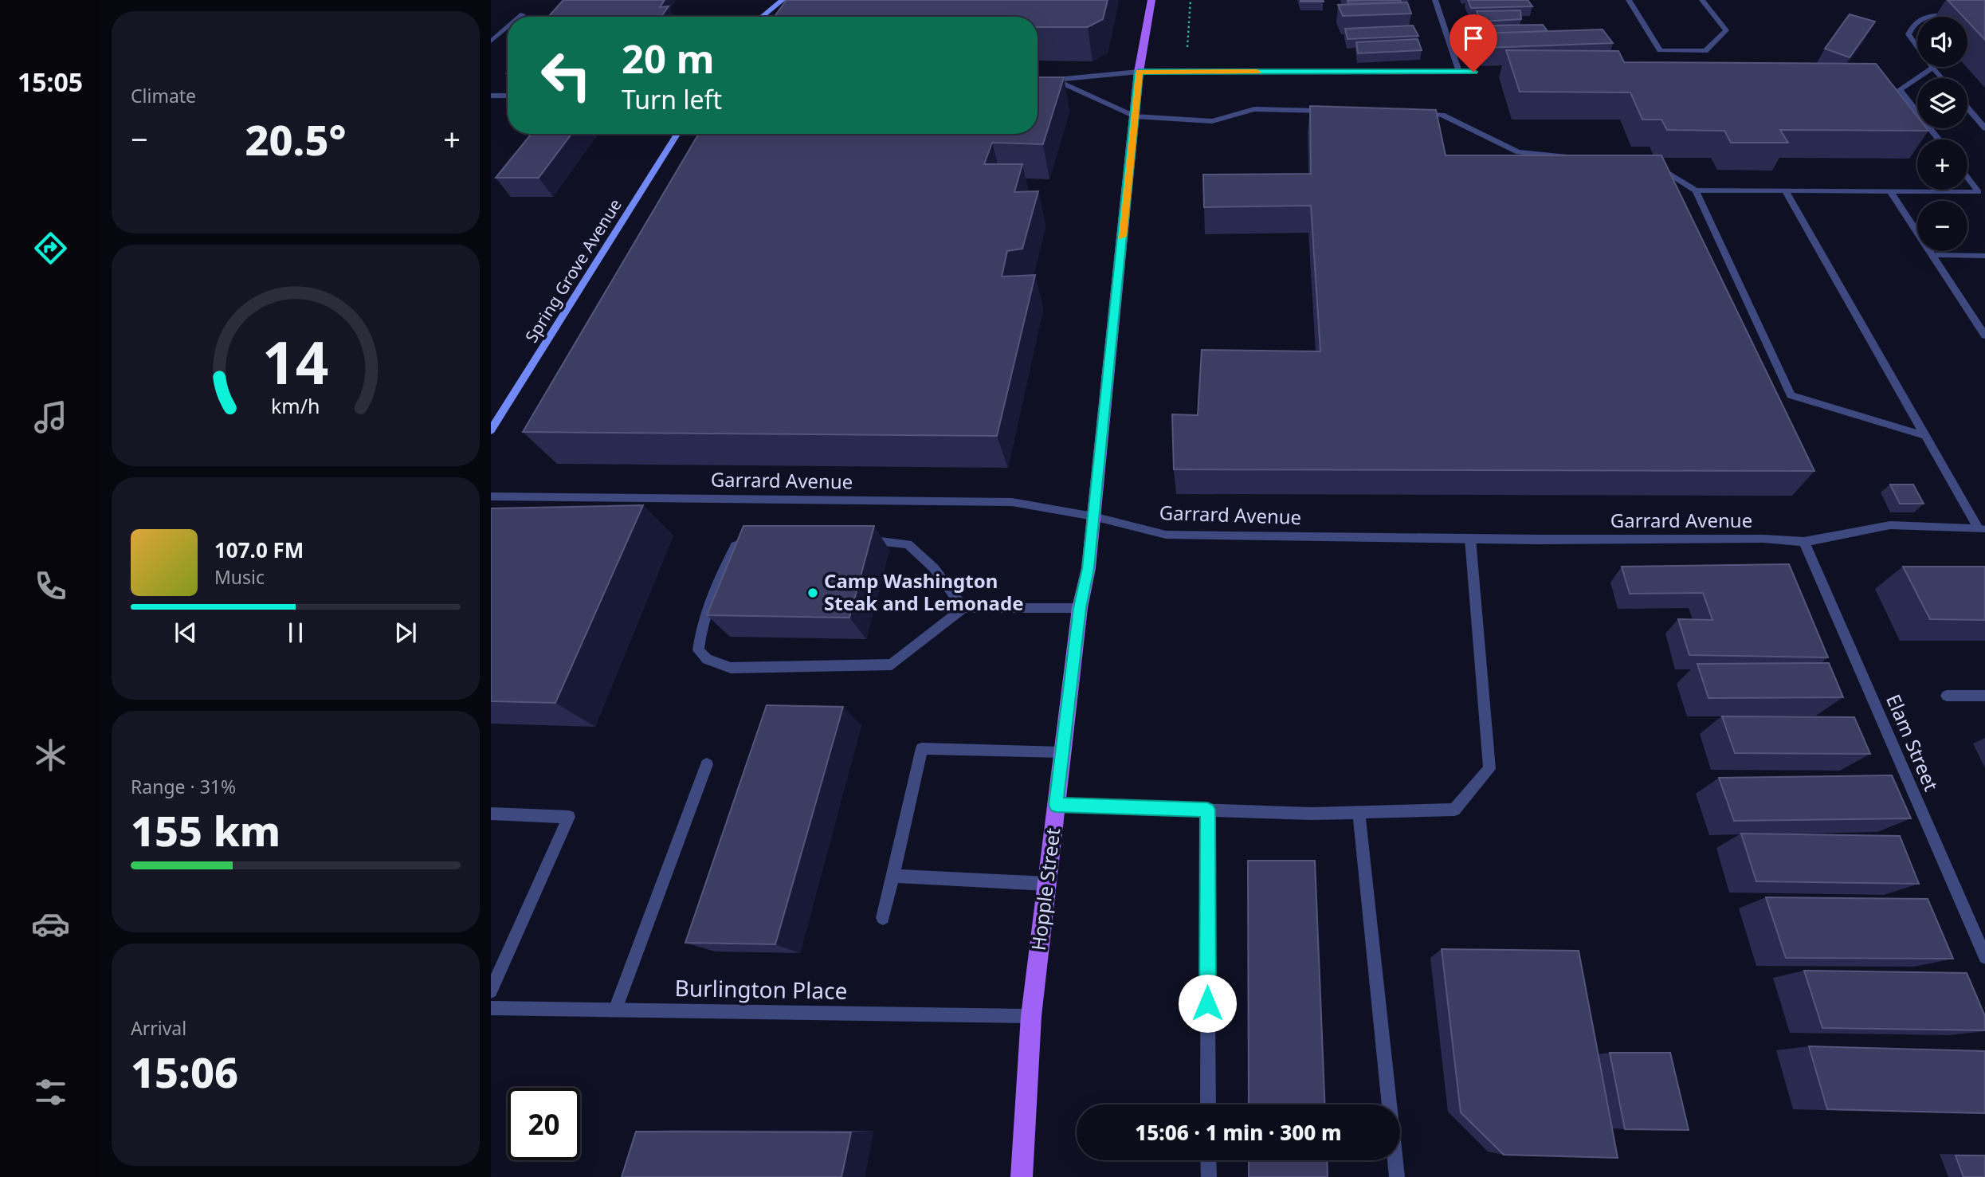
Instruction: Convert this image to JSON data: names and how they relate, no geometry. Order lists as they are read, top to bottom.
{
  "streets": {
    "main road": ["Spring Grove Avenue", "Hopple Street"],
    "street": ["Garrard Avenue", "Elam Street", "Burlington Place"]
  },
  "crossings": [
    ["Garrard Avenue", "Elam Street"],
    ["Garrard Avenue", "Hopple Street"],
    ["Hopple Street", "Burlington Place"]
  ],
  "places": ["Camp Washington Steak and Lemonade"],
  "page": {
    "tabs": "15:05",
    "tile": [
      "Climate",
      ["Range · 31%", "155 km"],
      ["Arrival", "15:06"]
    ],
    "map_buttons": ["+", "−"],
    "turn": ["20 m", "Turn left"],
    "heat": ["−", "20.5°", "+"],
    "song": ["107.0 FM", "Music"],
    "limit": "20",
    "trip": "15:06 · 1 min · 300 m",
    "gauge": ["14", "km/h"]
  }
}
